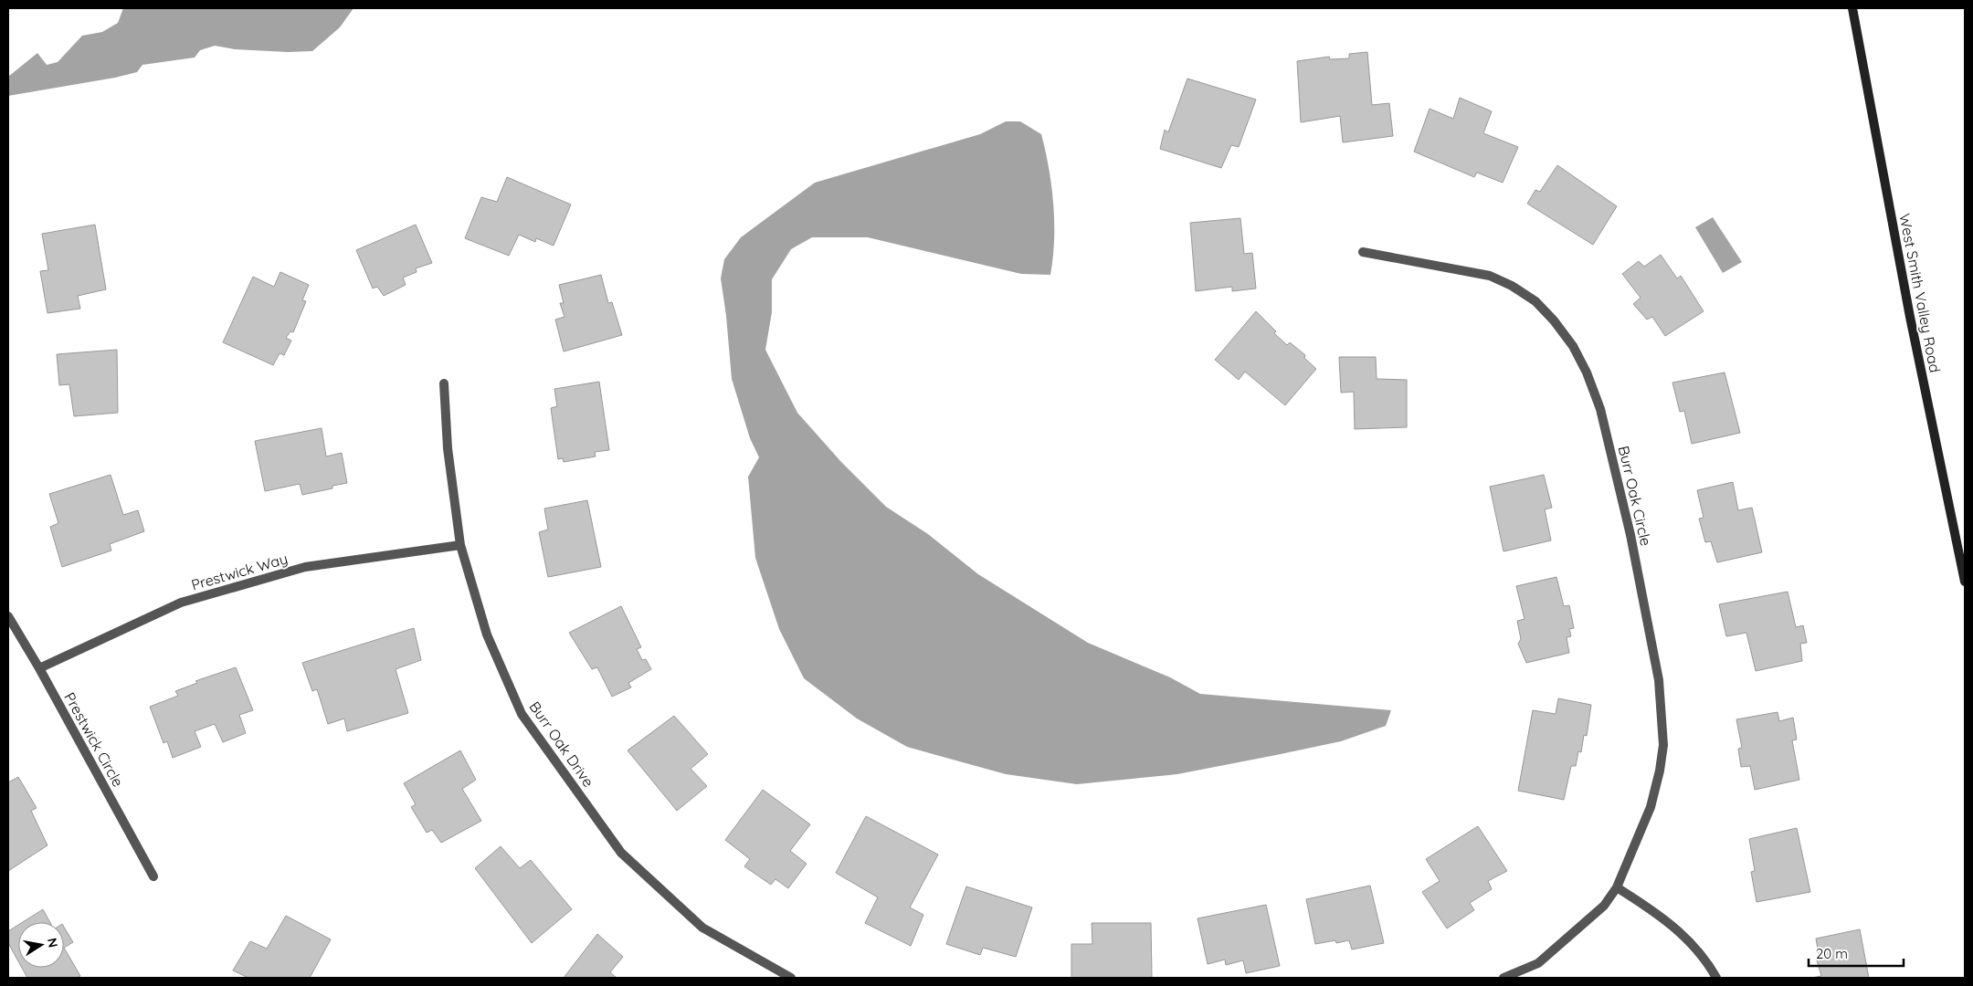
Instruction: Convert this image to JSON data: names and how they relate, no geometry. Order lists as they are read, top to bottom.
{
  "streets": {
    "main road": ["West Smith Valley Road"],
    "street": [
      "Burr Oak Circle",
      "Prestwick Way",
      "Prestwick Circle",
      "Burr Oak Drive"
    ]
  },
  "crossings": [
    ["Prestwick Way", "Prestwick Circle"],
    ["Prestwick Way", "Burr Oak Drive"]
  ],
  "scale_bar": "20 m",
  "north": "right"
}
